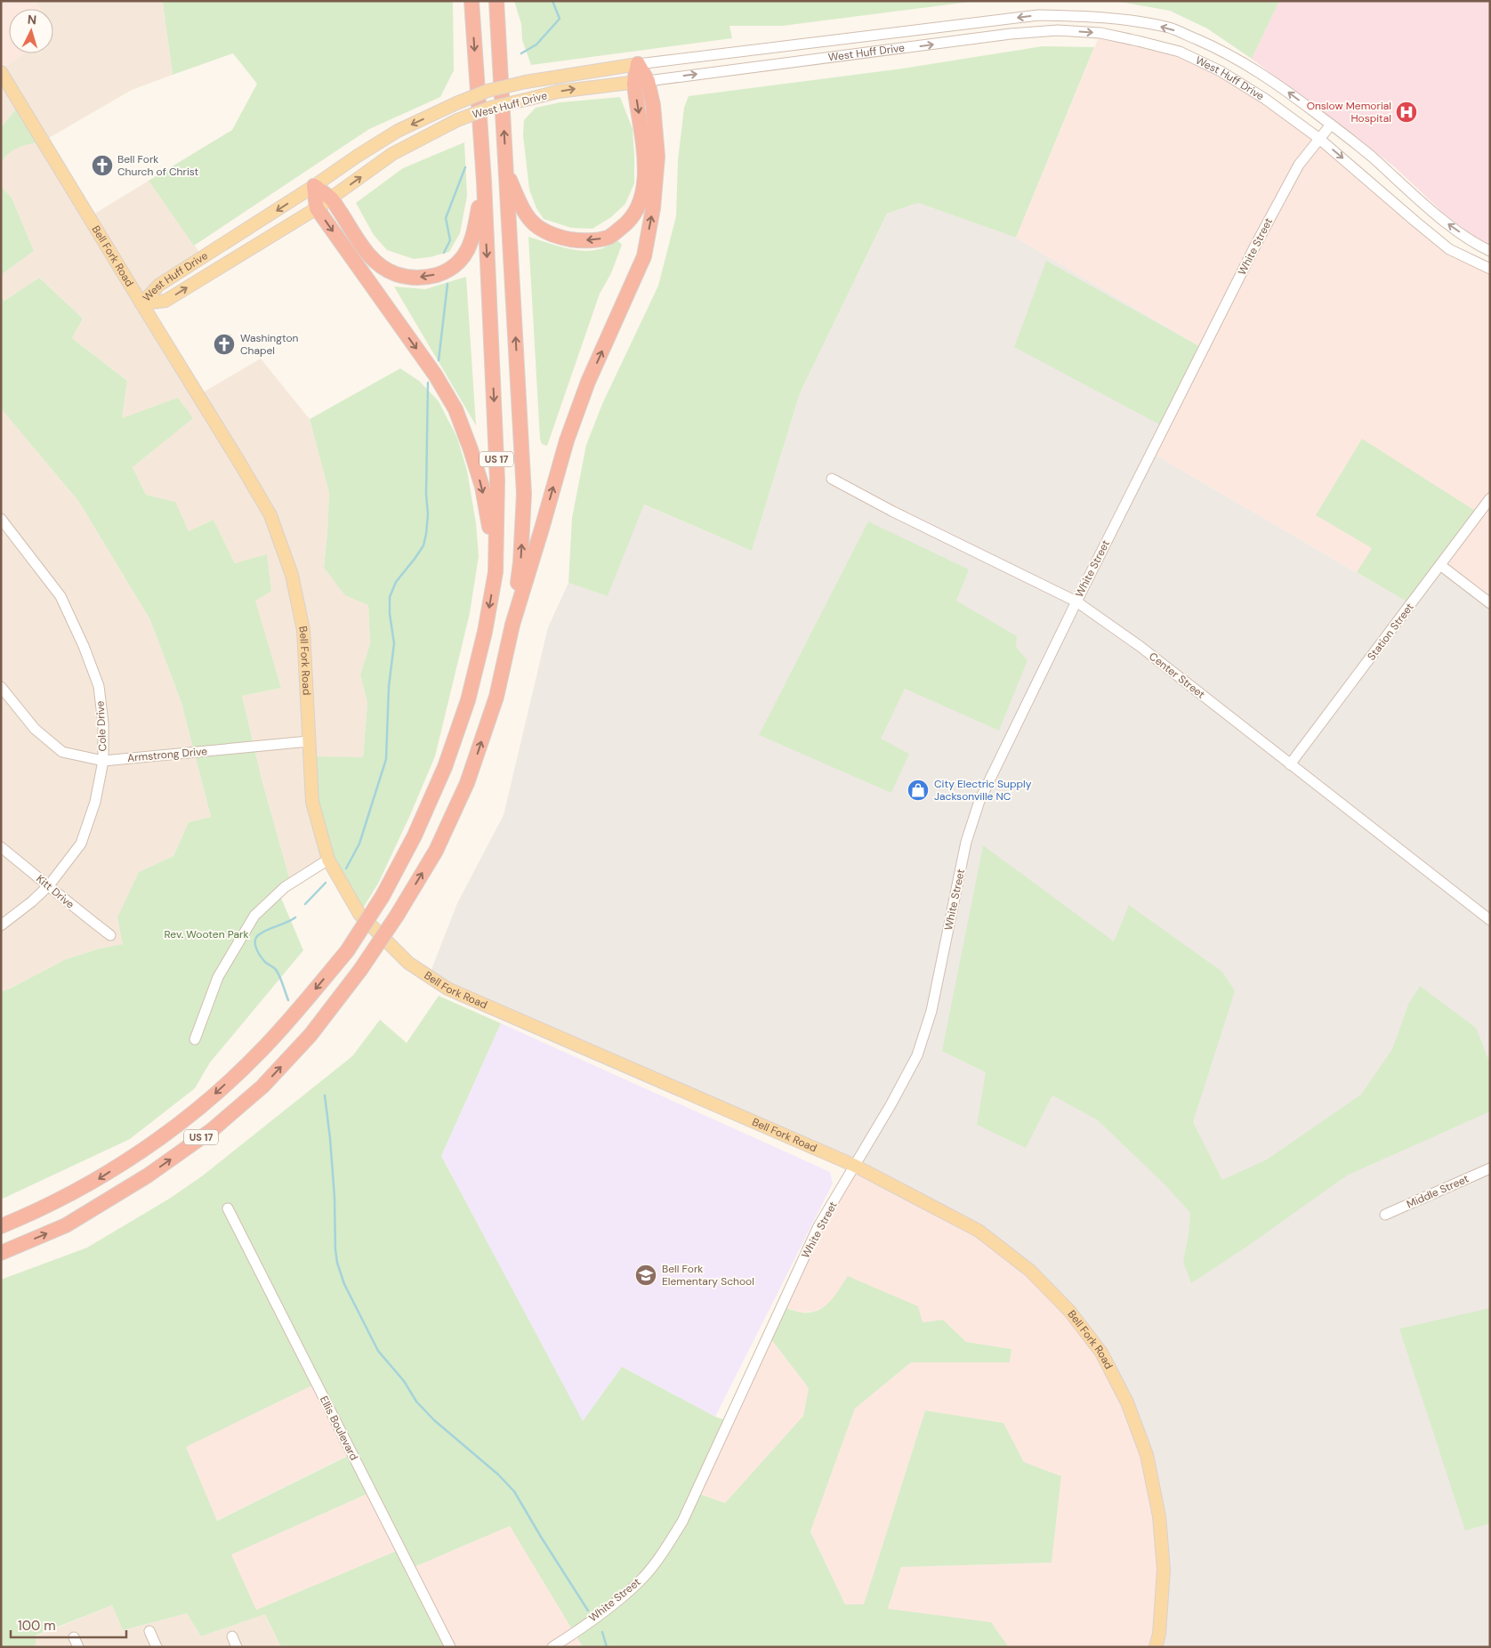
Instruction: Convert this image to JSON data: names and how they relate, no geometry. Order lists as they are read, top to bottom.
{
  "streets": {
    "highway": ["US 17"],
    "main road": ["West Huff Drive", "Bell Fork Road"],
    "street": [
      "White Street",
      "Station Street",
      "Center Street",
      "Cole Drive",
      "Armstrong Drive",
      "Kitt Drive",
      "Middle Street",
      "Ellis Boulevard"
    ]
  },
  "crossings": [
    ["West Huff Drive", "White Street"],
    ["West Huff Drive", "Bell Fork Road"],
    ["White Street", "Bell Fork Road"],
    ["White Street", "Center Street"],
    ["Bell Fork Road", "Armstrong Drive"],
    ["Station Street", "Center Street"],
    ["Cole Drive", "Armstrong Drive"],
    ["Cole Drive", "Kitt Drive"]
  ],
  "parks": ["Rev. Wooten Park"],
  "places": {
    "hospital": ["Onslow Memorial Hospital"],
    "church": ["Bell Fork Church of Christ", "Washington Chapel"],
    "shop": ["City Electric Supply Jacksonville NC"],
    "school or university": ["Bell Fork Elementary School"]
  },
  "scale_bar": "100 m",
  "north": "top"
}
